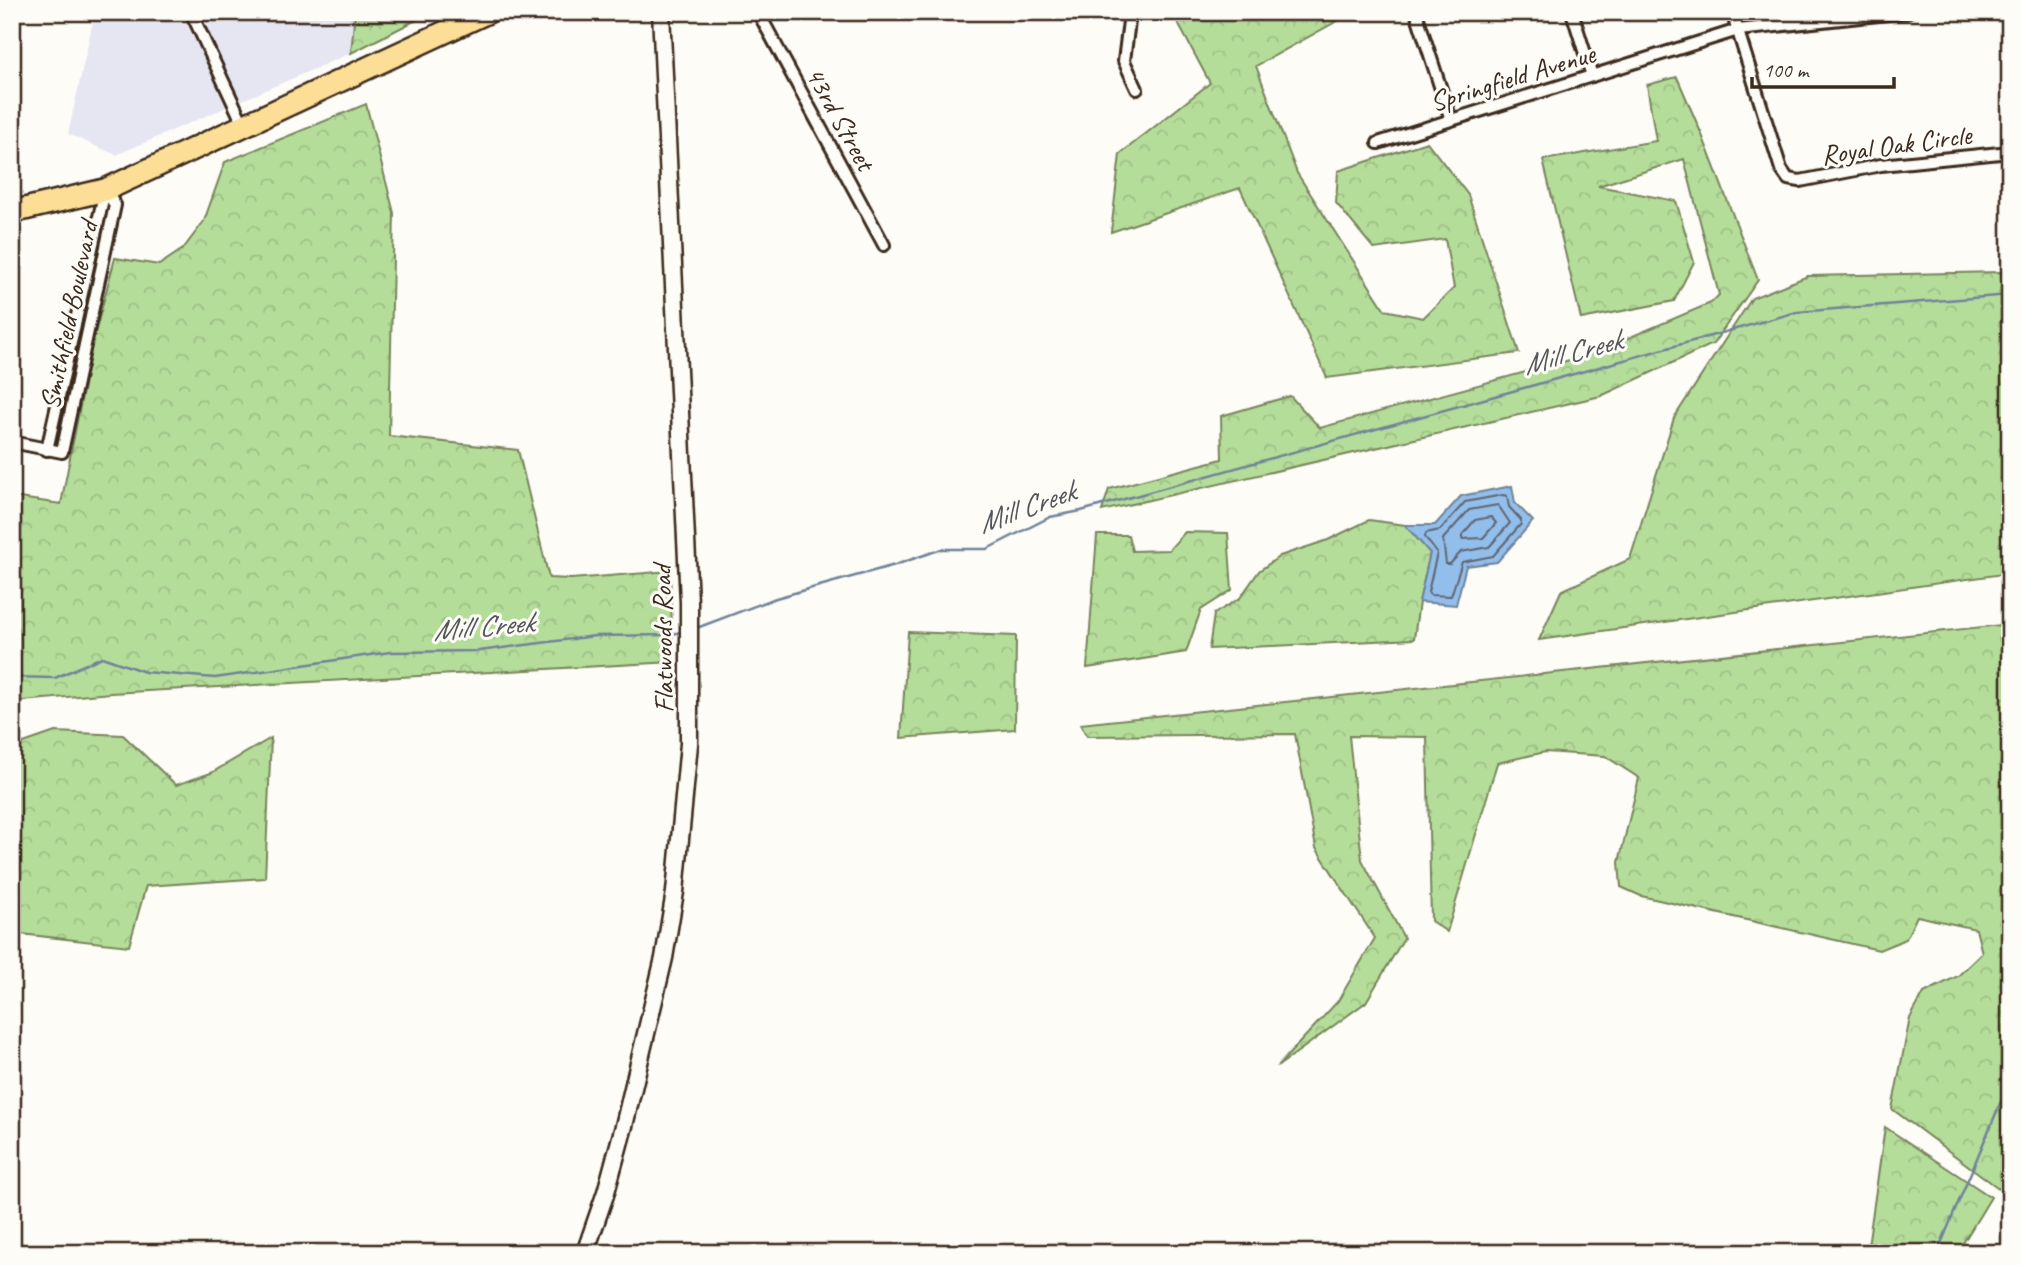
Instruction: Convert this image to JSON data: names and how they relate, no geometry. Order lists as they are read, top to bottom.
{
  "streets": {
    "street": [
      "Springfield Avenue",
      "43rd Street",
      "Royal Oak Circle",
      "Smithfield Boulevard",
      "Flatwoods Road"
    ]
  },
  "crossings": [
    ["Springfield Avenue", "Royal Oak Circle"]
  ],
  "water": ["Mill Creek"],
  "scale_bar": "100 m"
}
